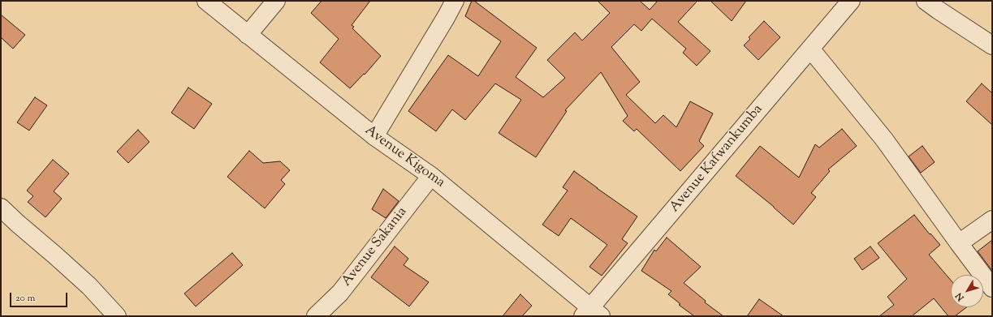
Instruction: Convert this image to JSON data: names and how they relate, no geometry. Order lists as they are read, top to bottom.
{
  "streets": {
    "street": ["Avenue Kigoma", "Avenue Kafwankumba", "Avenue Sakania"]
  },
  "crossings": [
    ["Avenue Kigoma", "Avenue Kafwankumba"],
    ["Avenue Kigoma", "Avenue Sakania"]
  ],
  "scale_bar": "20 m",
  "north": "bottom left"
}
